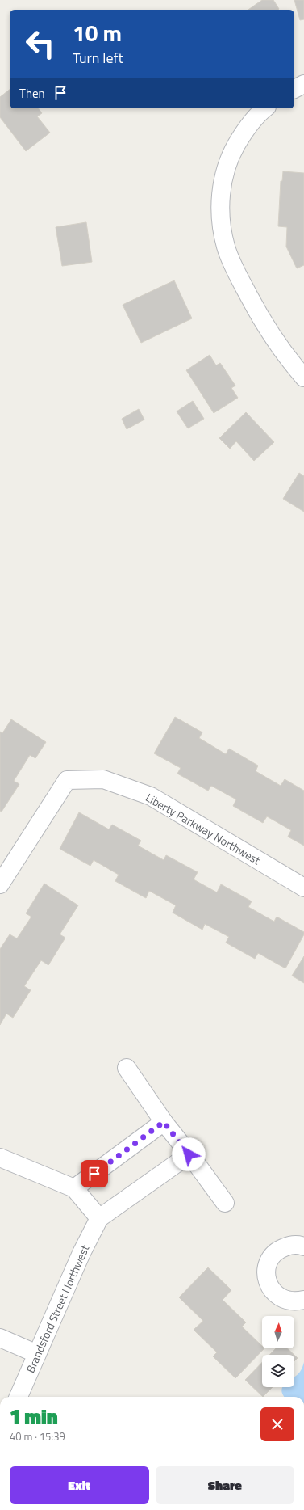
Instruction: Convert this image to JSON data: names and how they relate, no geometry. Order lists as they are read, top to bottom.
{
  "streets": {
    "street": ["Liberty Parkway Northwest", "Brandsford Street Northwest"]
  },
  "north": "top",
  "page": {
    "turn": ["10 m", "Turn left"],
    "then": "Then",
    "heading": ["1 min", "40 m · 15:39"],
    "buttons": ["Exit", "Share"]
  }
}
